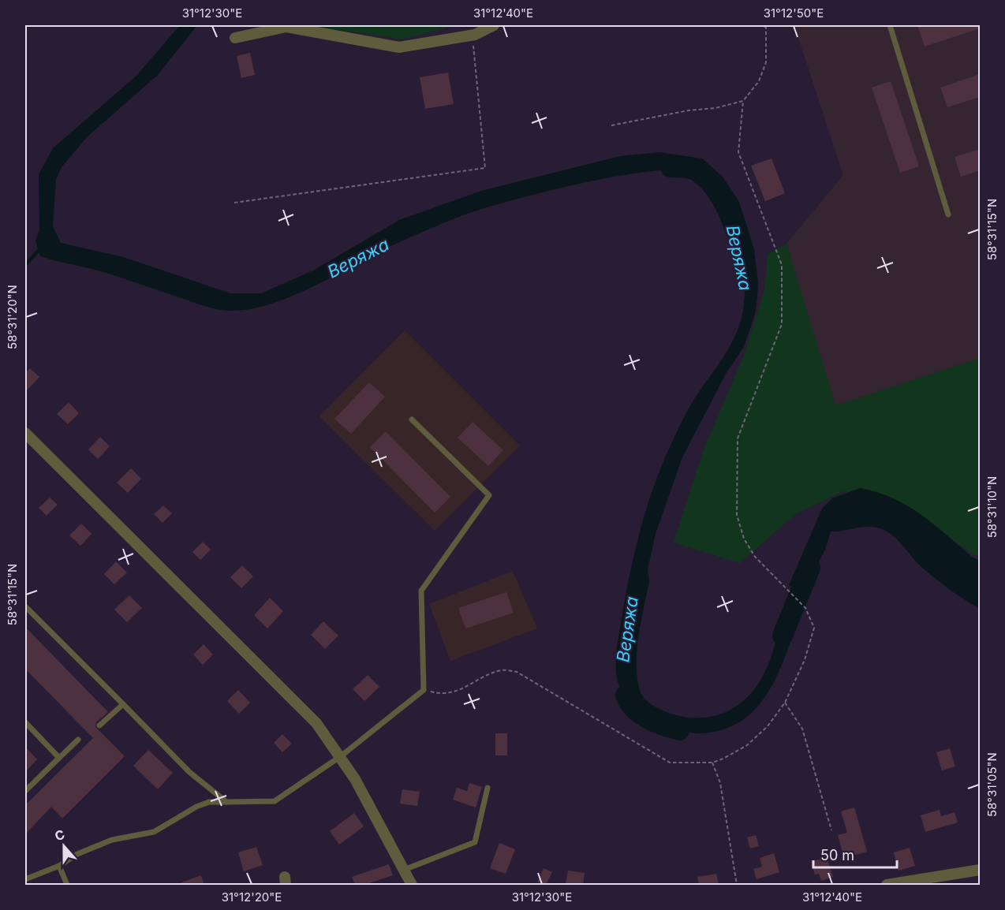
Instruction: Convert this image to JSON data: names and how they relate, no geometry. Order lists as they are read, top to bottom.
{
  "water": ["Веряжа"],
  "scale_bar": "50 m",
  "north": "top",
  "coordinates": [
    "31°12'30\"E",
    "31°12'40\"E",
    "31°12'50\"E",
    "58°31'15\"N",
    "58°31'20\"N",
    "58°31'10\"N",
    "58°31'05\"N",
    "31°12'20\"E"
  ]
}
